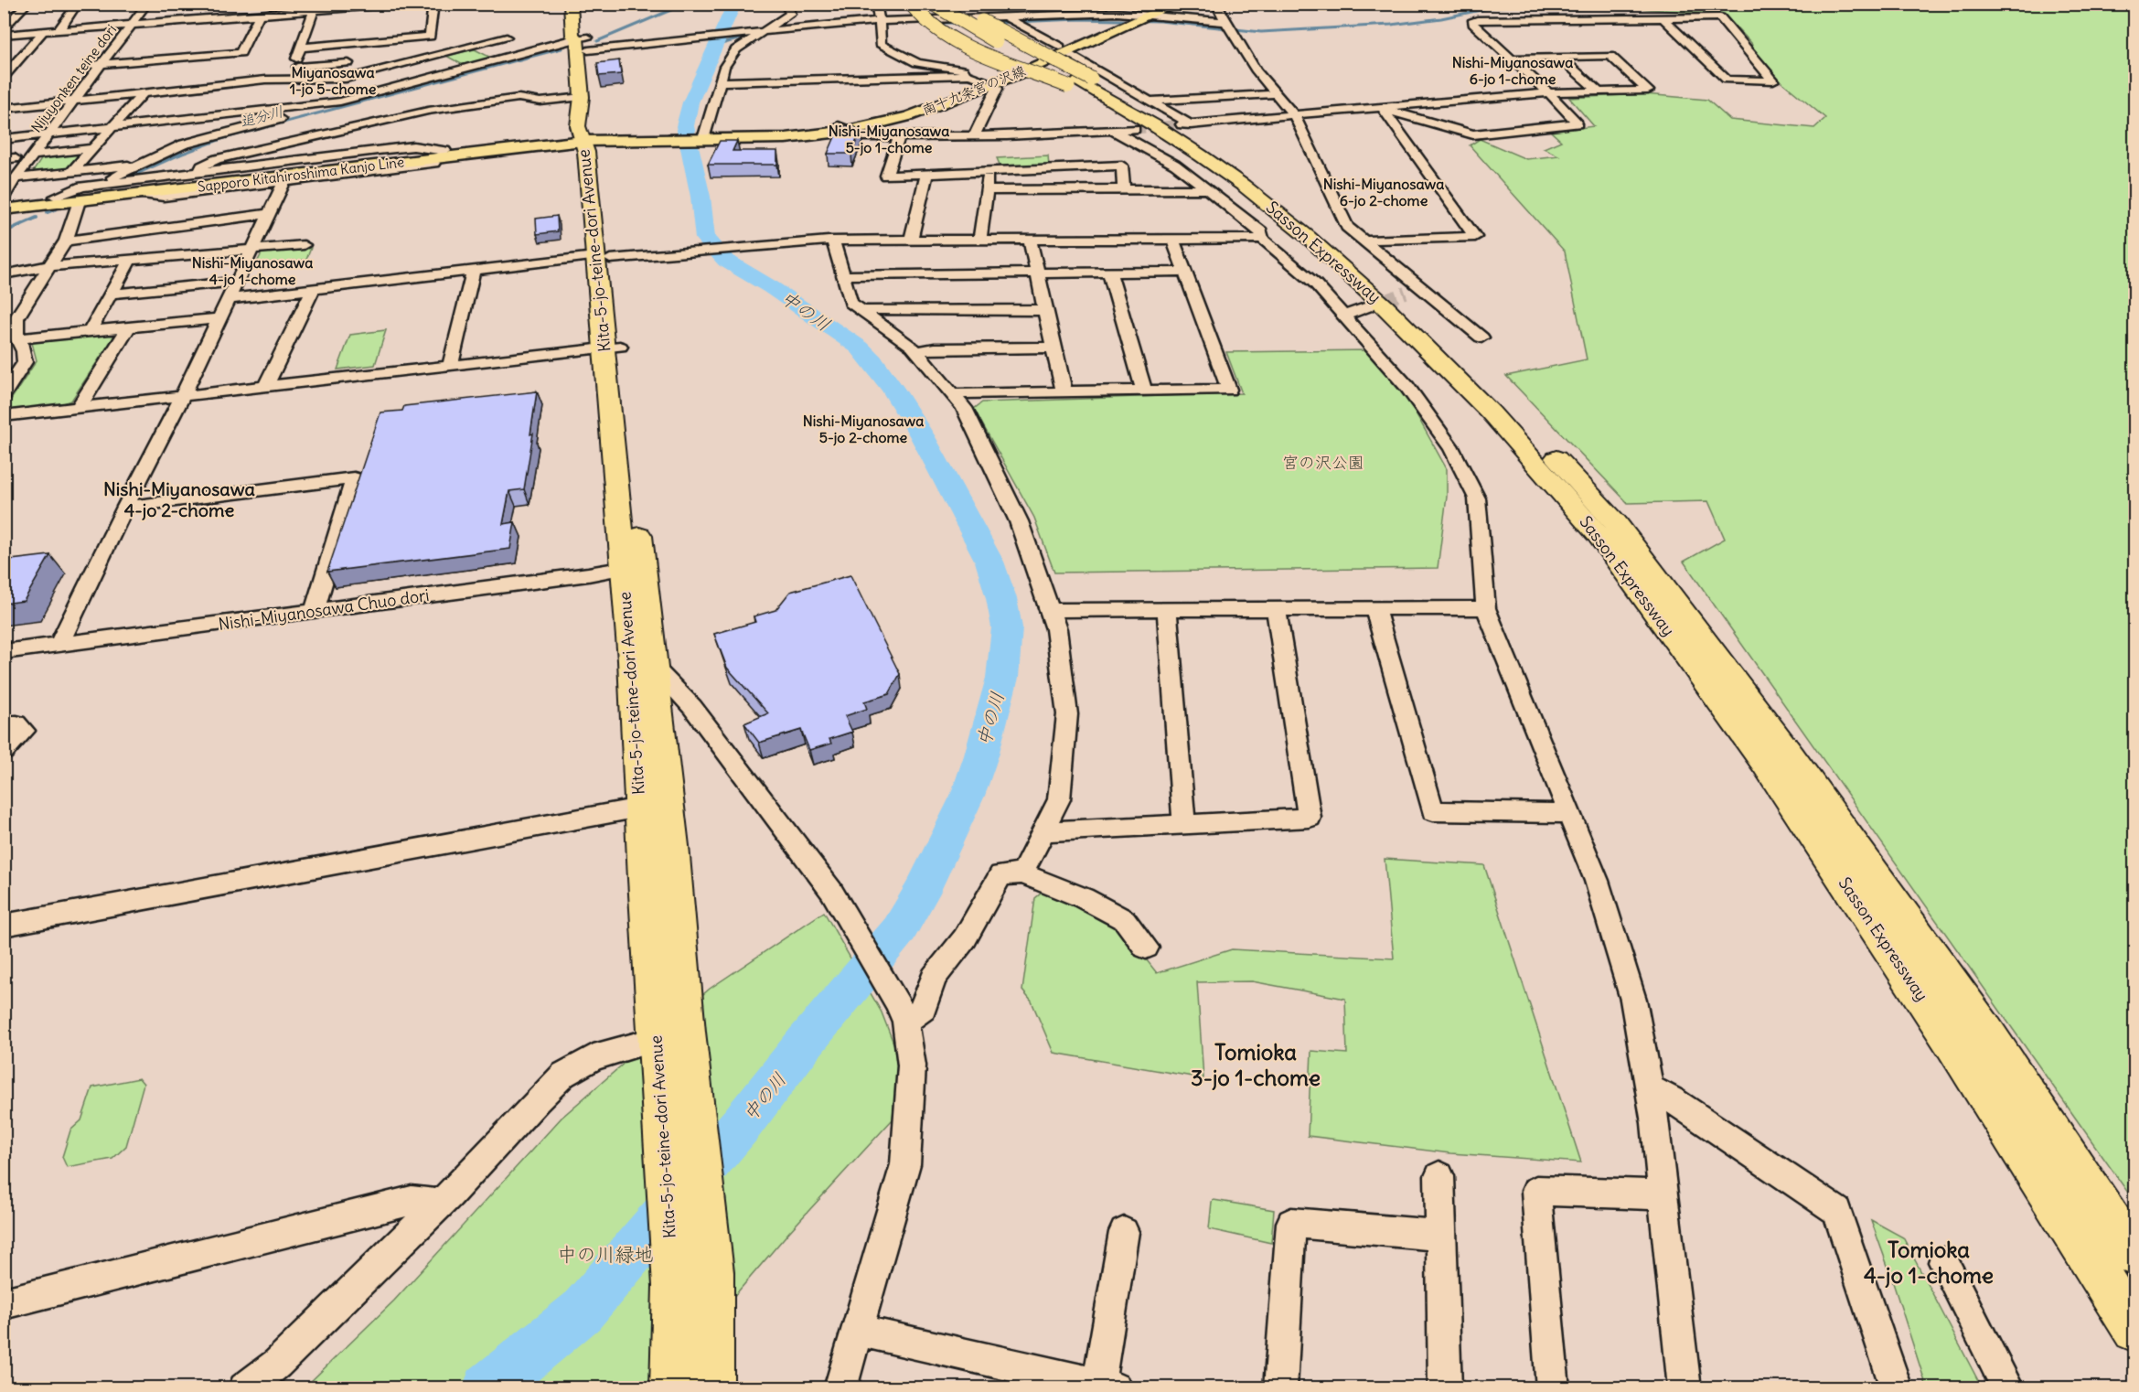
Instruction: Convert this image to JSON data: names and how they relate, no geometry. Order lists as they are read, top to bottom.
{
  "streets": {
    "highway": ["Kita-5-jo-teine-dori Avenue", "Sasson Expressway"],
    "main road": ["南十九条宮の沢線", "Sapporo Kitahiroshima Kanjo Line"],
    "street": ["Nijuyonken teine dori", "Nishi-Miyanosawa Chuo dori"]
  },
  "crossings": [
    ["南十九条宮の沢線", "Sapporo Kitahiroshima Kanjo Line"],
    ["南十九条宮の沢線", "Kita-5-jo-teine-dori Avenue"],
    ["Sapporo Kitahiroshima Kanjo Line", "Kita-5-jo-teine-dori Avenue"],
    ["Kita-5-jo-teine-dori Avenue", "Nishi-Miyanosawa Chuo dori"]
  ],
  "districts": [
    "Nishi-Miyanosawa 6-jo 1-chome",
    "Miyanosawa 1-jo 5-chome",
    "Nishi-Miyanosawa 5-jo 1-chome",
    "Nishi-Miyanosawa 6-jo 2-chome",
    "Nishi-Miyanosawa 4-jo 1-chome",
    "Nishi-Miyanosawa 5-jo 2-chome",
    "Nishi-Miyanosawa 4-jo 2-chome",
    "Tomioka 3-jo 1-chome",
    "Tomioka 4-jo 1-chome"
  ],
  "water": ["追分川", "中の川"],
  "parks": ["宮の沢公園", "中の川緑地"]
}
